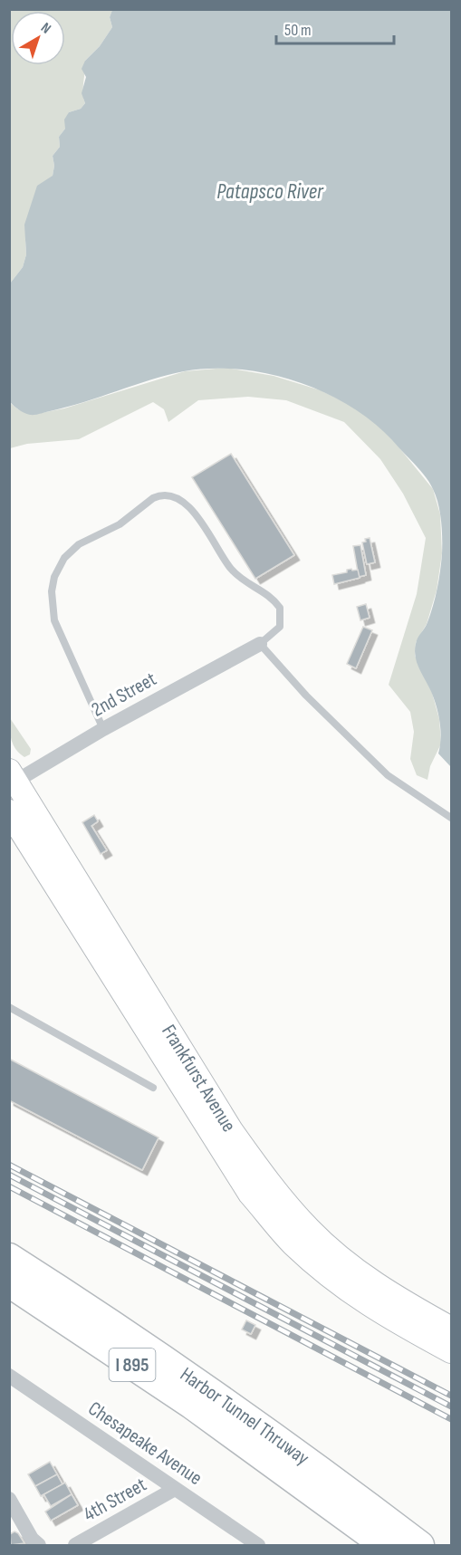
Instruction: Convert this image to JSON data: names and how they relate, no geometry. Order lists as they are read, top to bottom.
{
  "streets": {
    "highway": ["I 895", "Harbor Tunnel Thruway"],
    "main road": ["Frankfurst Avenue"],
    "street": ["2nd Street", "Chesapeake Avenue", "4th Street"]
  },
  "crossings": [
    ["2nd Street", "Frankfurst Avenue"],
    ["Chesapeake Avenue", "4th Street"]
  ],
  "water": ["Patapsco River"],
  "scale_bar": "50 m",
  "north": "top right"
}
